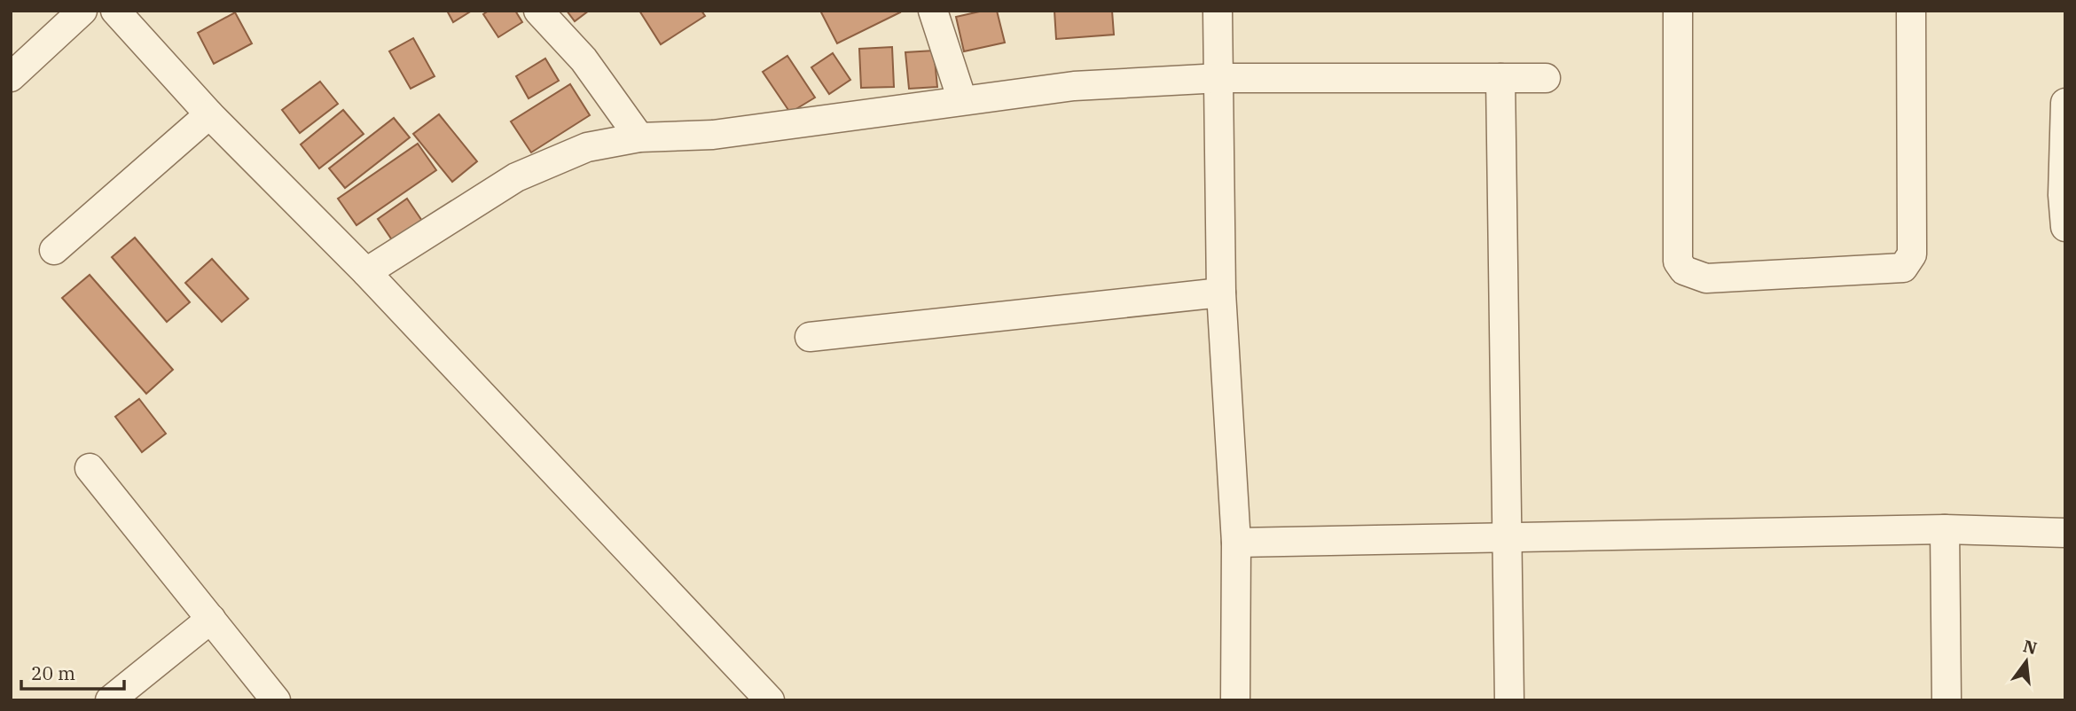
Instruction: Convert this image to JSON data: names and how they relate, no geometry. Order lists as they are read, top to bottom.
{
  "scale_bar": "20 m",
  "north": "top"
}
